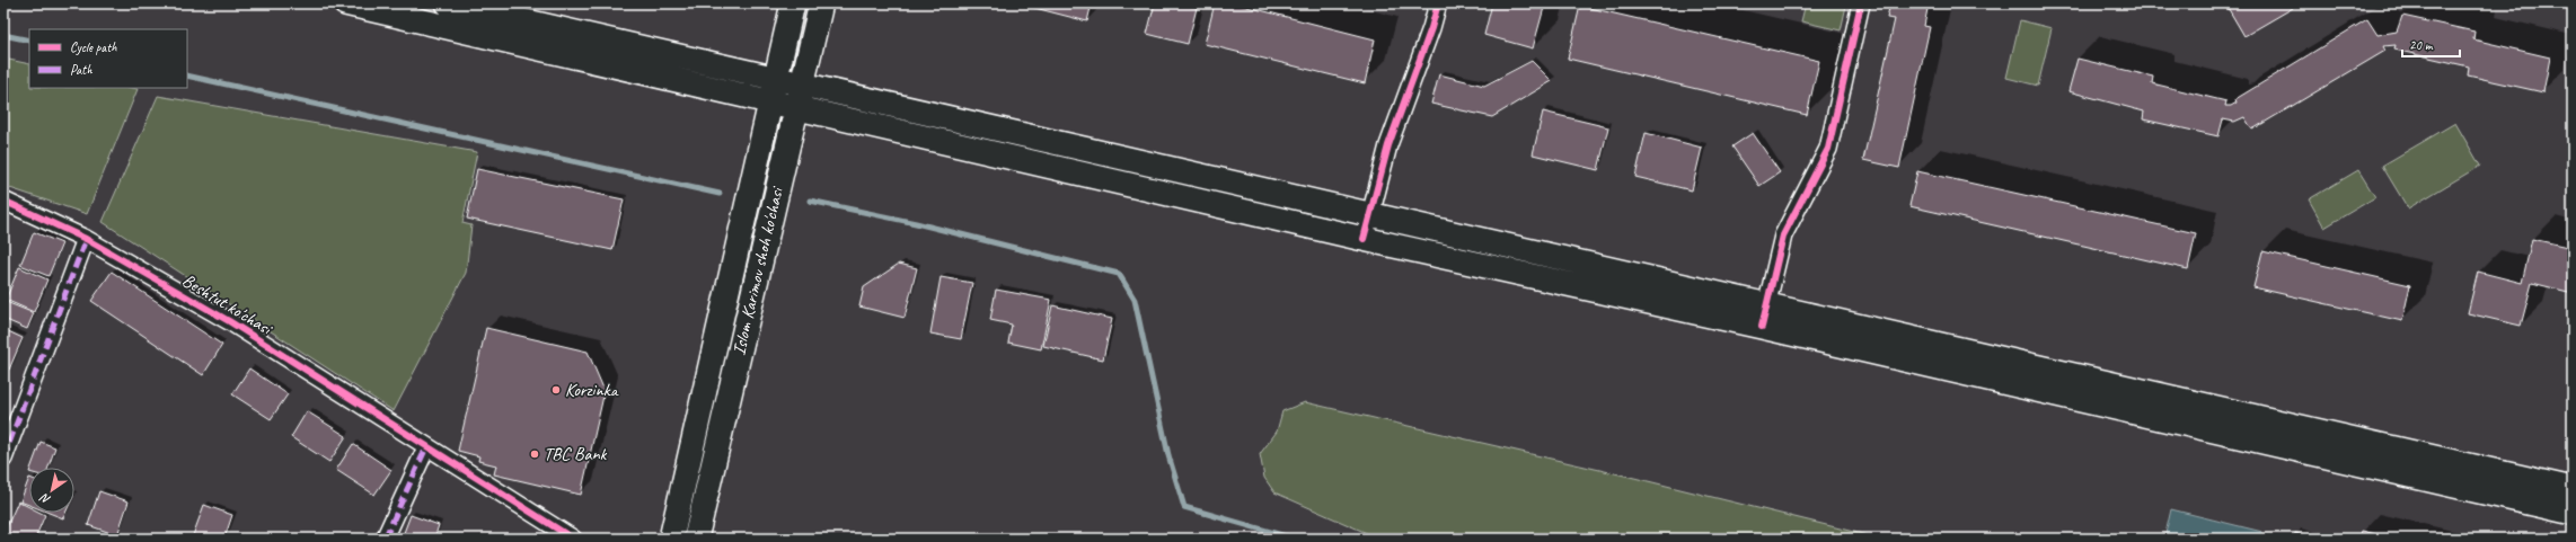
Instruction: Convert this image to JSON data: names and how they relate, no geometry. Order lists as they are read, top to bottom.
{
  "streets": {
    "main road": ["Islom Karimov shoh ko'chasi"],
    "street": ["Beshtut ko'chasi"]
  },
  "places": ["Korzinka", "TBC Bank"],
  "legend": ["Cycle path", "Path"],
  "scale_bar": "20 m",
  "north": "bottom left"
}
